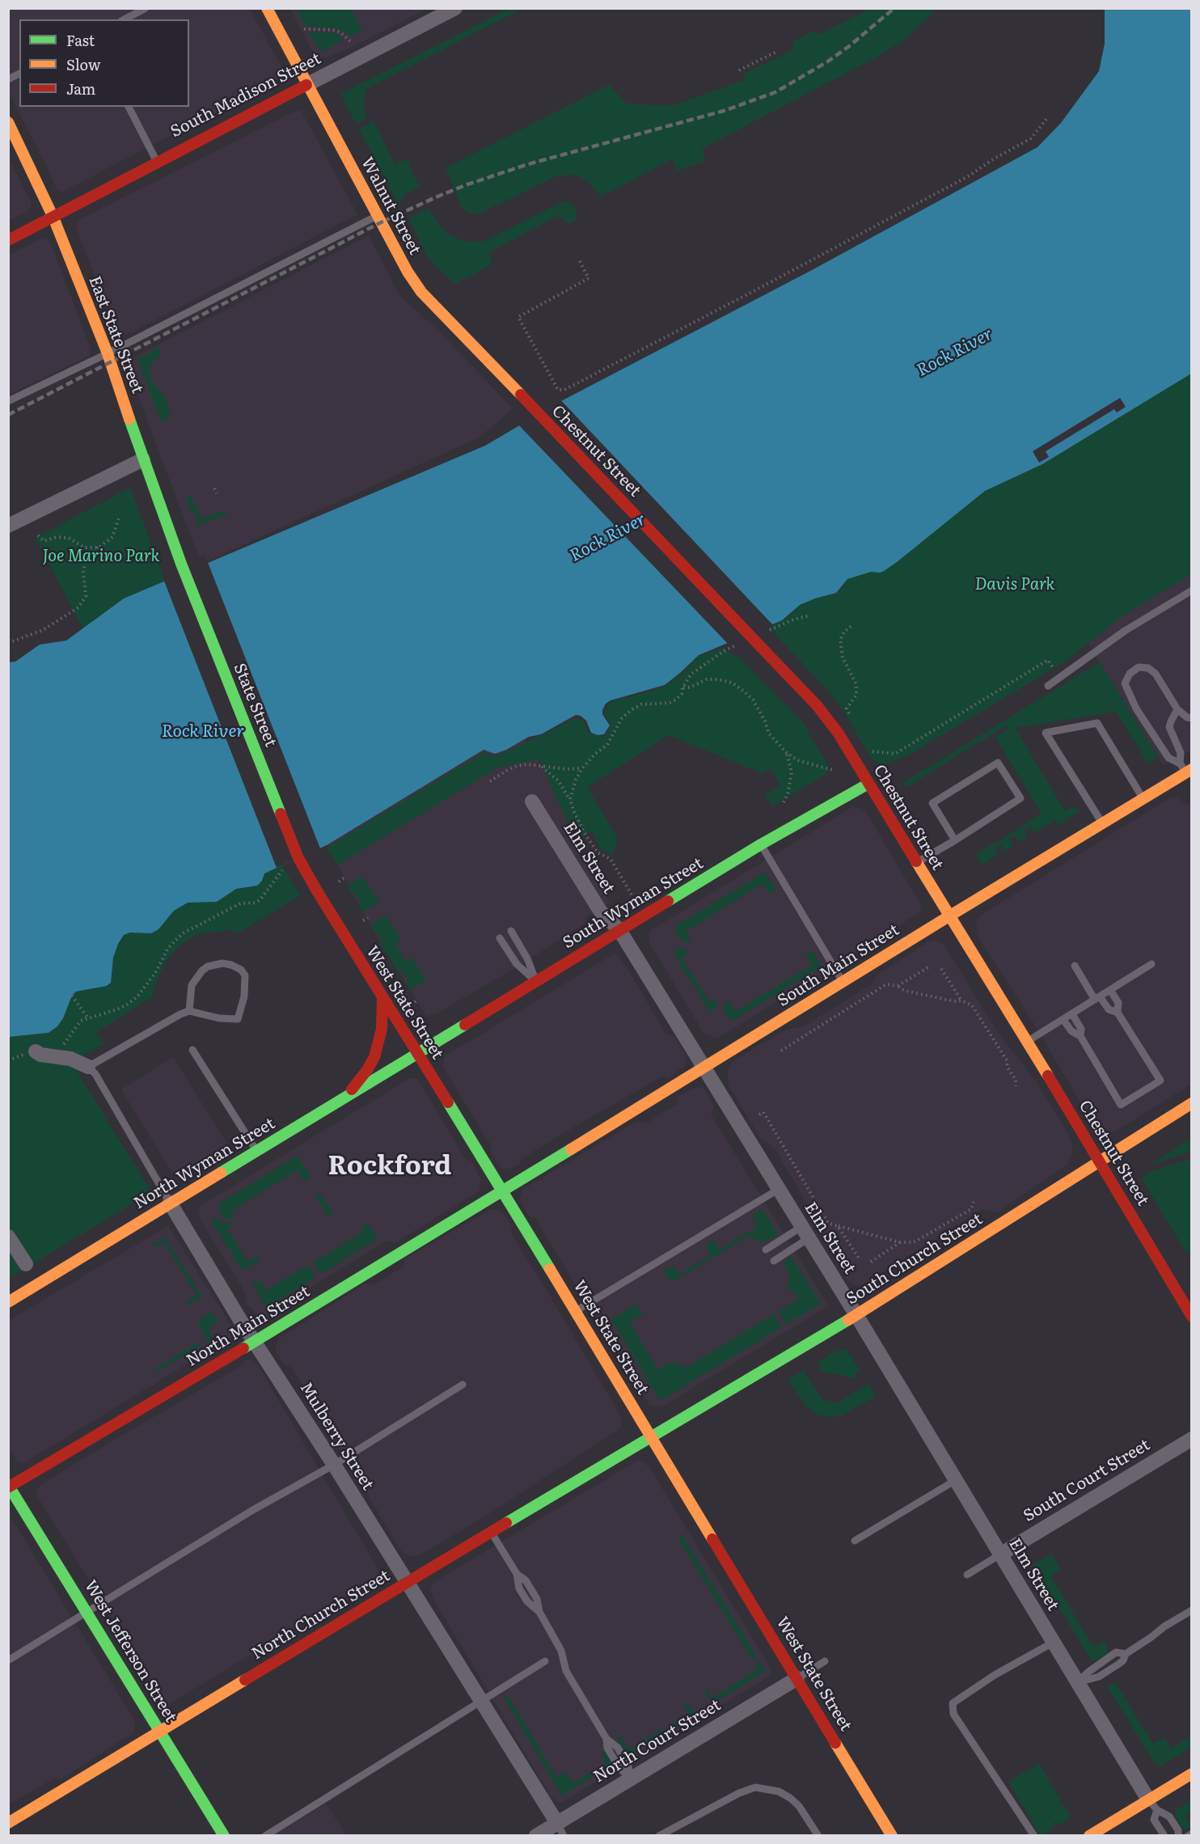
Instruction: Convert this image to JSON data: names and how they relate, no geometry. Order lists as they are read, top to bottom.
{
  "streets": {
    "main road": [
      "South Madison Street",
      "Walnut Street",
      "East State Street",
      "Chestnut Street",
      "State Street",
      "South Wyman Street",
      "South Main Street",
      "West State Street",
      "North Wyman Street",
      "South Church Street",
      "North Main Street",
      "North Church Street",
      "West Jefferson Street"
    ],
    "street": [
      "Elm Street",
      "Mulberry Street",
      "South Court Street",
      "North Court Street"
    ]
  },
  "crossings": [
    ["South Madison Street", "Walnut Street"],
    ["South Madison Street", "East State Street"],
    ["Walnut Street", "Chestnut Street"],
    ["East State Street", "State Street"],
    ["Chestnut Street", "South Wyman Street"],
    ["Chestnut Street", "South Main Street"],
    ["Chestnut Street", "South Church Street"],
    ["State Street", "West State Street"],
    ["Elm Street", "South Wyman Street"],
    ["Elm Street", "South Main Street"],
    ["Elm Street", "South Church Street"],
    ["Elm Street", "South Court Street"],
    ["South Wyman Street", "West State Street"],
    ["South Wyman Street", "North Wyman Street"],
    ["South Main Street", "West State Street"],
    ["South Main Street", "North Main Street"],
    ["West State Street", "North Wyman Street"],
    ["West State Street", "South Church Street"],
    ["West State Street", "North Main Street"],
    ["West State Street", "North Church Street"],
    ["West State Street", "North Court Street"],
    ["North Wyman Street", "Mulberry Street"],
    ["South Church Street", "North Church Street"],
    ["North Main Street", "Mulberry Street"],
    ["North Main Street", "West Jefferson Street"],
    ["Mulberry Street", "North Church Street"],
    ["Mulberry Street", "North Court Street"],
    ["North Church Street", "West Jefferson Street"]
  ],
  "districts": ["Rockford"],
  "water": ["Rock River"],
  "parks": ["Joe Marino Park", "Davis Park"],
  "legend": ["Fast", "Slow", "Jam"]
}
